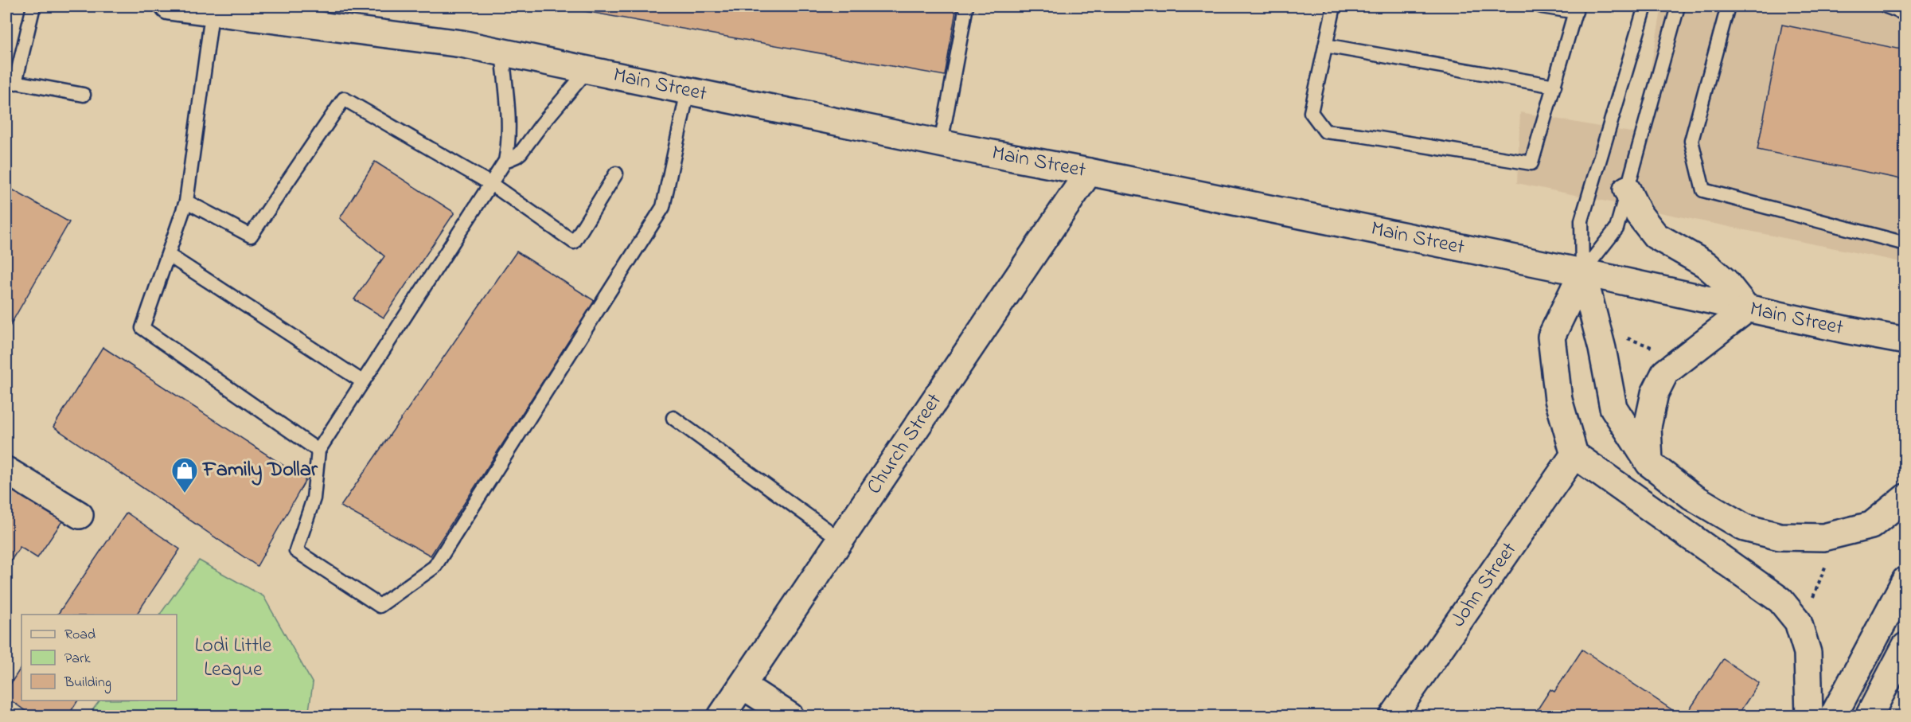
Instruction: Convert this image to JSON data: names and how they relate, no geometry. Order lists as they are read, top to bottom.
{
  "streets": {
    "main road": ["Main Street", "Church Street", "John Street"]
  },
  "crossings": [
    ["Main Street", "Church Street"]
  ],
  "parks": ["Lodi Little League"],
  "places": {
    "shop": ["Family Dollar"]
  },
  "legend": ["Road", "Park", "Building"]
}
